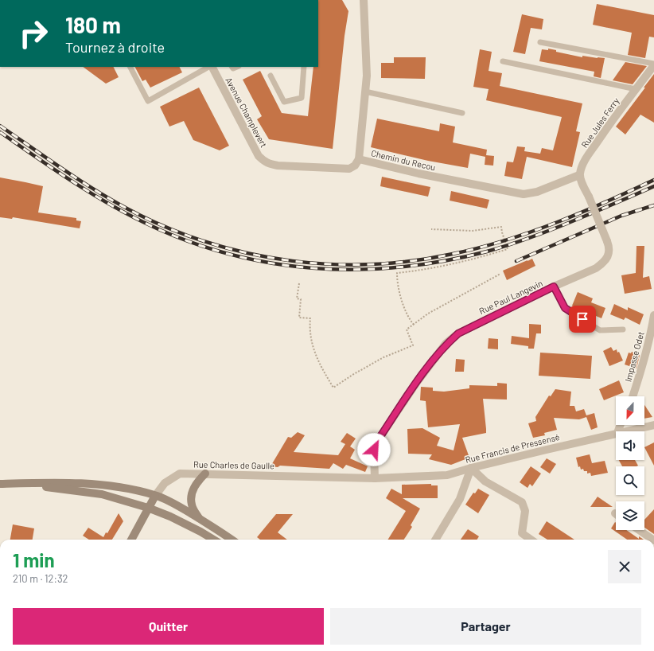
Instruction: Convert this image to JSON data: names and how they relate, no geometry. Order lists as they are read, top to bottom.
{
  "streets": {
    "main road": ["Rue Charles de Gaulle"],
    "street": [
      "Avenue Champlevert",
      "Rue Jules Ferry",
      "Chemin du Recou",
      "Rue Paul Langevin",
      "Impasse Odet",
      "Rue Francis de Pressensé"
    ]
  },
  "crossings": [
    ["Avenue Champlevert", "Chemin du Recou"],
    ["Rue Jules Ferry", "Chemin du Recou"],
    ["Rue Jules Ferry", "Rue Paul Langevin"],
    ["Chemin du Recou", "Rue Paul Langevin"],
    ["Rue Paul Langevin", "Rue Francis de Pressensé"],
    ["Rue Paul Langevin", "Rue Charles de Gaulle"],
    ["Rue Francis de Pressensé", "Rue Charles de Gaulle"]
  ],
  "north": "bottom",
  "page": {
    "turn": ["180 m", "Tournez à droite"],
    "heading": ["1 min", "210 m · 12:32"],
    "buttons": ["Quitter", "Partager"]
  }
}
